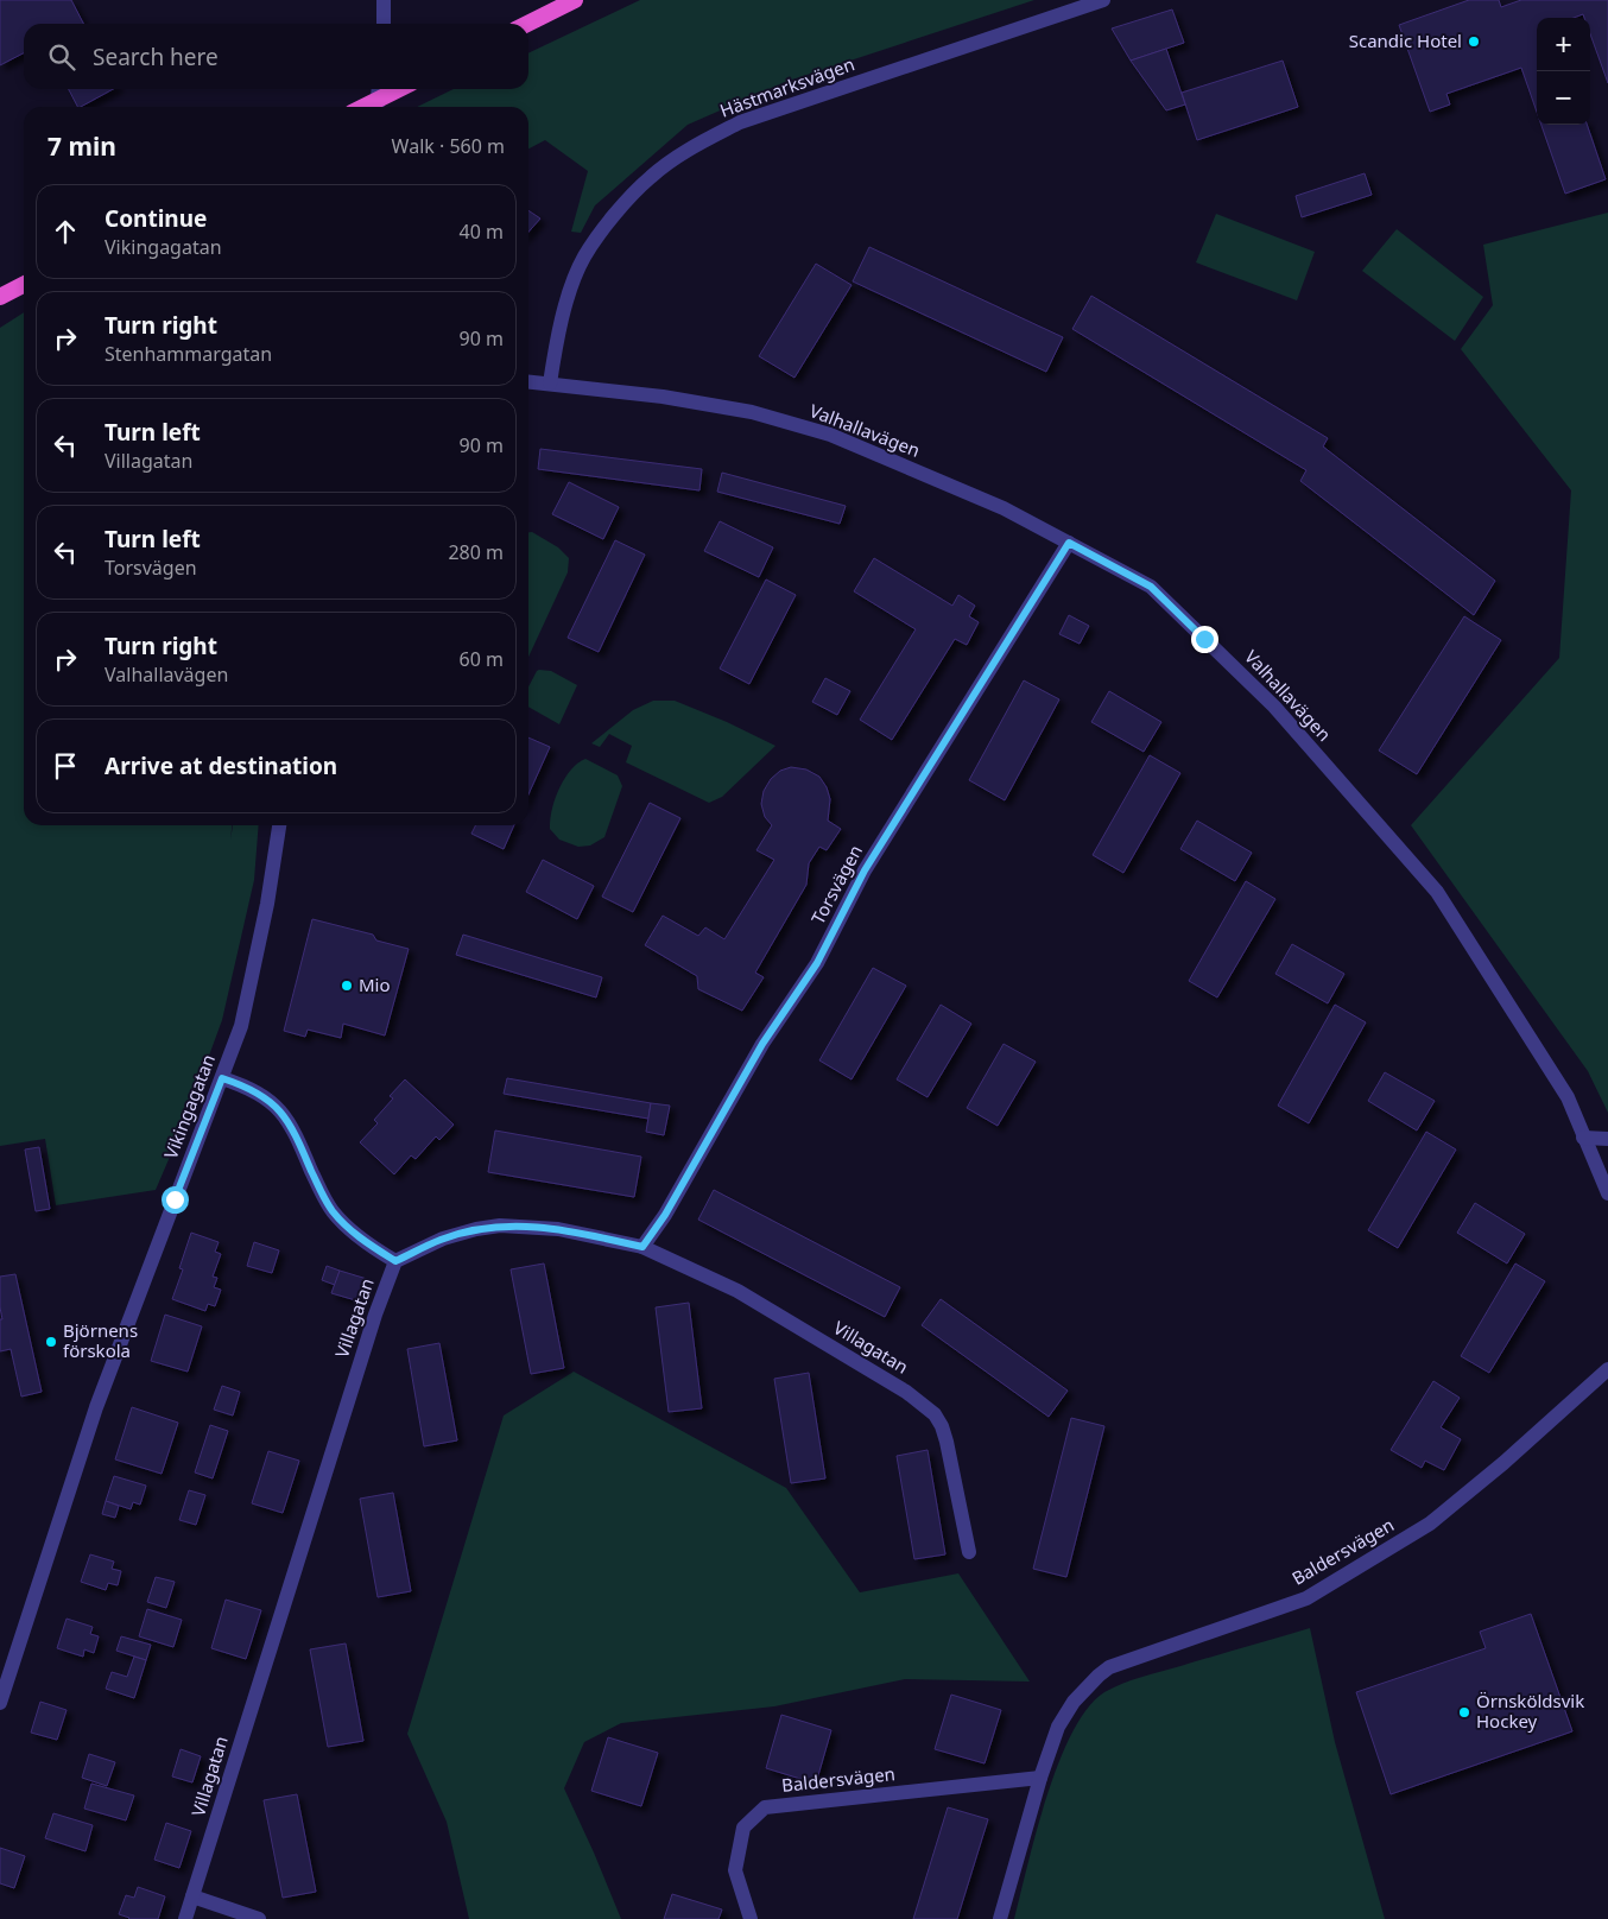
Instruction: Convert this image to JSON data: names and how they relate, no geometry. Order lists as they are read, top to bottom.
{
  "streets": {
    "street": [
      "Hästmarksvägen",
      "Valhallavägen",
      "Torsvägen",
      "Vikingagatan",
      "Villagatan",
      "Baldersvägen"
    ]
  },
  "crossings": [
    ["Hästmarksvägen", "Valhallavägen"],
    ["Valhallavägen", "Torsvägen"],
    ["Torsvägen", "Villagatan"]
  ],
  "places": [
    "Scandic Hotel",
    "Mio",
    "Björnens förskola",
    "Örnsköldsvik Hockey"
  ],
  "page": {
    "map_buttons": ["+", "−"],
    "search": "Search here",
    "heading": ["7 min", "Walk · 560 m"],
    "list": [
      ["Continue", "Vikingagatan", "40 m"],
      ["Turn right", "Stenhammargatan", "90 m"],
      ["Turn left", "Villagatan", "90 m"],
      ["Turn left", "Torsvägen", "280 m"],
      ["Turn right", "Valhallavägen", "60 m"],
      "Arrive at destination"
    ]
  }
}
